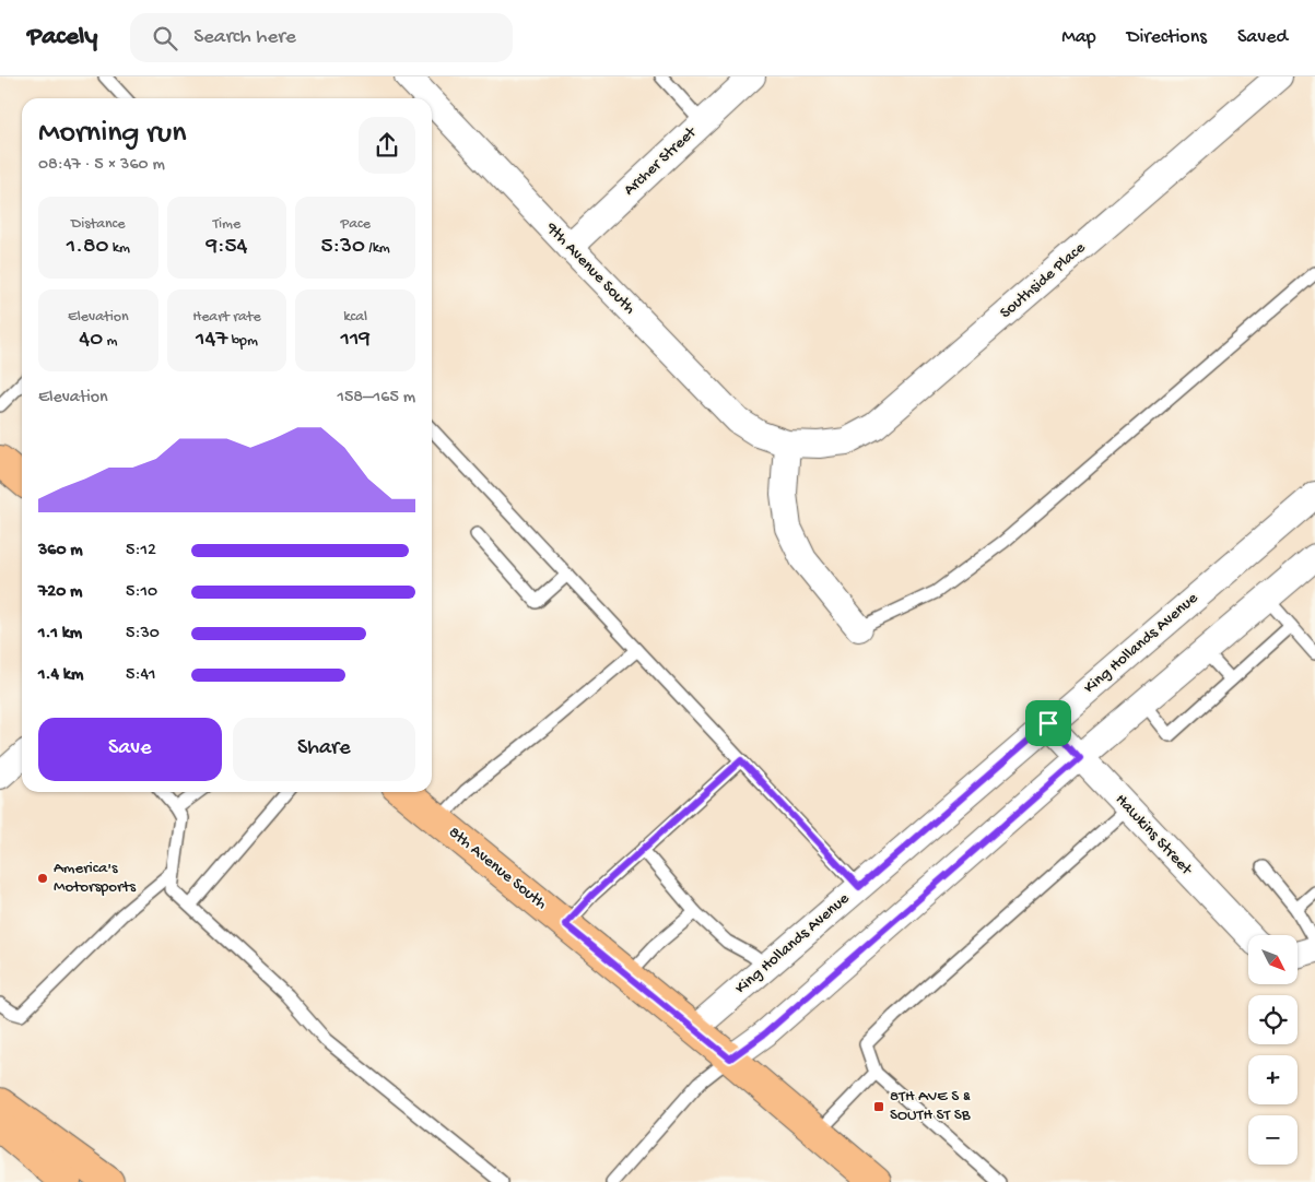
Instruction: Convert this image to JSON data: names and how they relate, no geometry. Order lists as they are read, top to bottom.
{
  "streets": {
    "main road": ["8th Avenue South"],
    "street": [
      "Archer Street",
      "9th Avenue South",
      "Southside Place",
      "King Hollands Avenue",
      "Hawkins Street"
    ]
  },
  "crossings": [
    ["Archer Street", "9th Avenue South"],
    ["9th Avenue South", "Southside Place"],
    ["King Hollands Avenue", "Hawkins Street"],
    ["King Hollands Avenue", "8th Avenue South"]
  ],
  "places": {
    "other": ["America's Motorsports"],
    "transit": ["8TH AVE S & SOUTH ST SB"]
  },
  "north": "bottom right",
  "page": {
    "header": "Pacely",
    "search": "Search here",
    "nav": ["Map", "Directions", "Saved"],
    "heading": ["Morning run", "08:47 · 5 × 360 m"],
    "stats": [
      ["Distance", "1.80 km"],
      ["Time", "9:54"],
      ["Pace", "5:30 /km"],
      ["Elevation", "40 m"],
      ["Heart rate", "147 bpm"],
      ["kcal", "119"]
    ],
    "chart": ["Elevation", "158–165 m"],
    "list": [
      {
        "name": "360 m",
        "note": "5:12"
      },
      {
        "name": "720 m",
        "note": "5:10"
      },
      {
        "name": "1.1 km",
        "note": "5:30"
      },
      {
        "name": "1.4 km",
        "note": "5:41"
      }
    ],
    "buttons": ["Save", "Share"],
    "map_buttons": ["+", "−"]
  }
}
